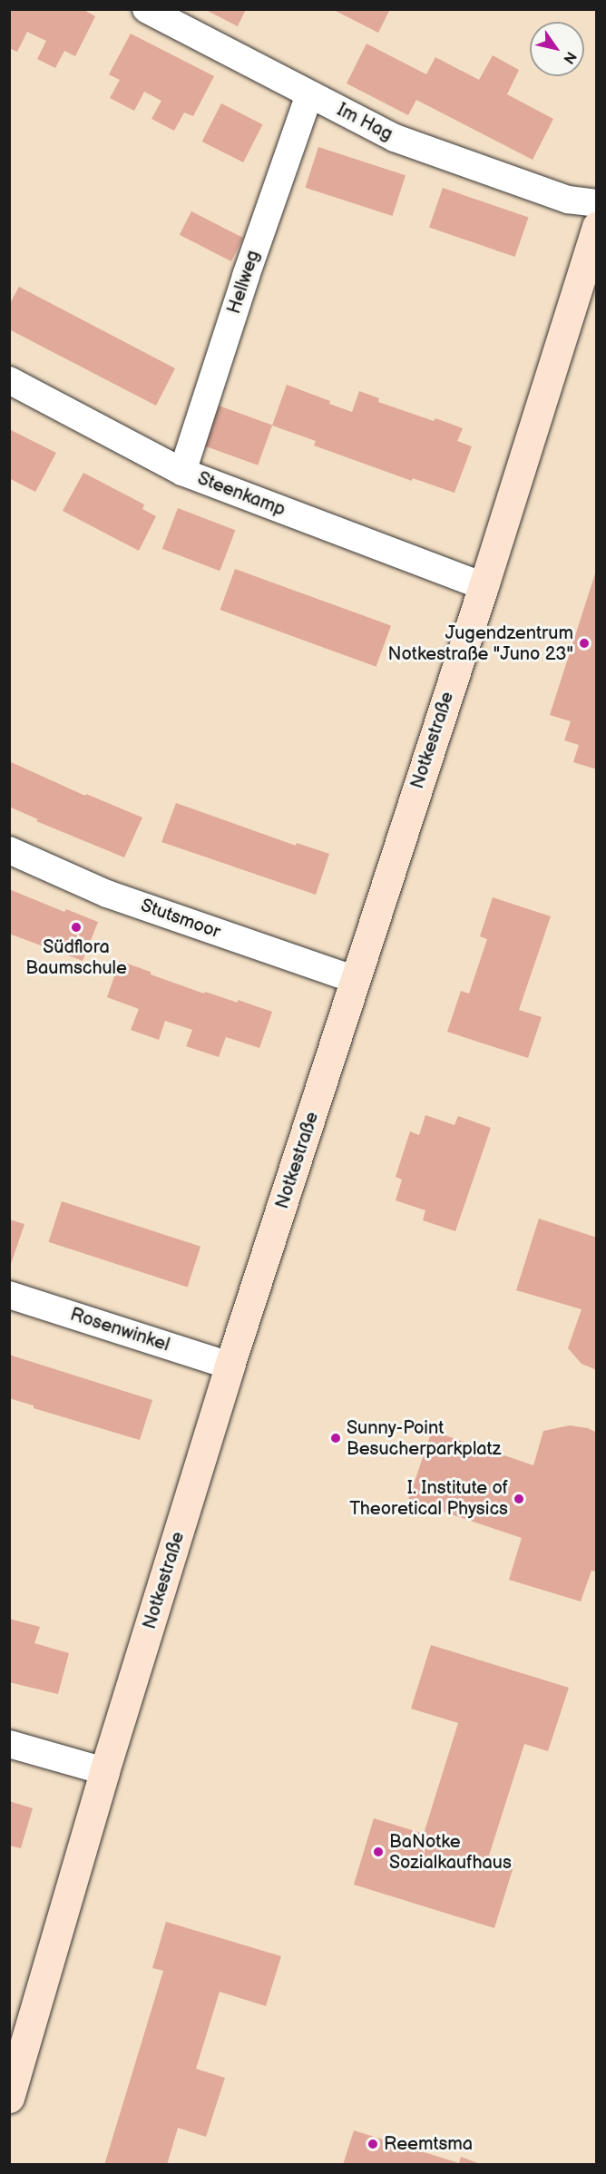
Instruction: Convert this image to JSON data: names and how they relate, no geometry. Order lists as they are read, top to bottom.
{
  "streets": {
    "street": [
      "Im Hag",
      "Hellweg",
      "Steenkamp",
      "Notkestraße",
      "Stutsmoor",
      "Rosenwinkel"
    ]
  },
  "crossings": [
    ["Im Hag", "Hellweg"],
    ["Hellweg", "Steenkamp"],
    ["Steenkamp", "Notkestraße"],
    ["Notkestraße", "Stutsmoor"],
    ["Notkestraße", "Rosenwinkel"]
  ],
  "places": [
    "Jugendzentrum Notkestraße \"Juno 23\"",
    "Südflora Baumschule",
    "Sunny-Point Besucherparkplatz",
    "I. Institute of Theoretical Physics",
    "BaNotke Sozialkaufhaus",
    "Reemtsma"
  ],
  "north": "bottom right"
}
